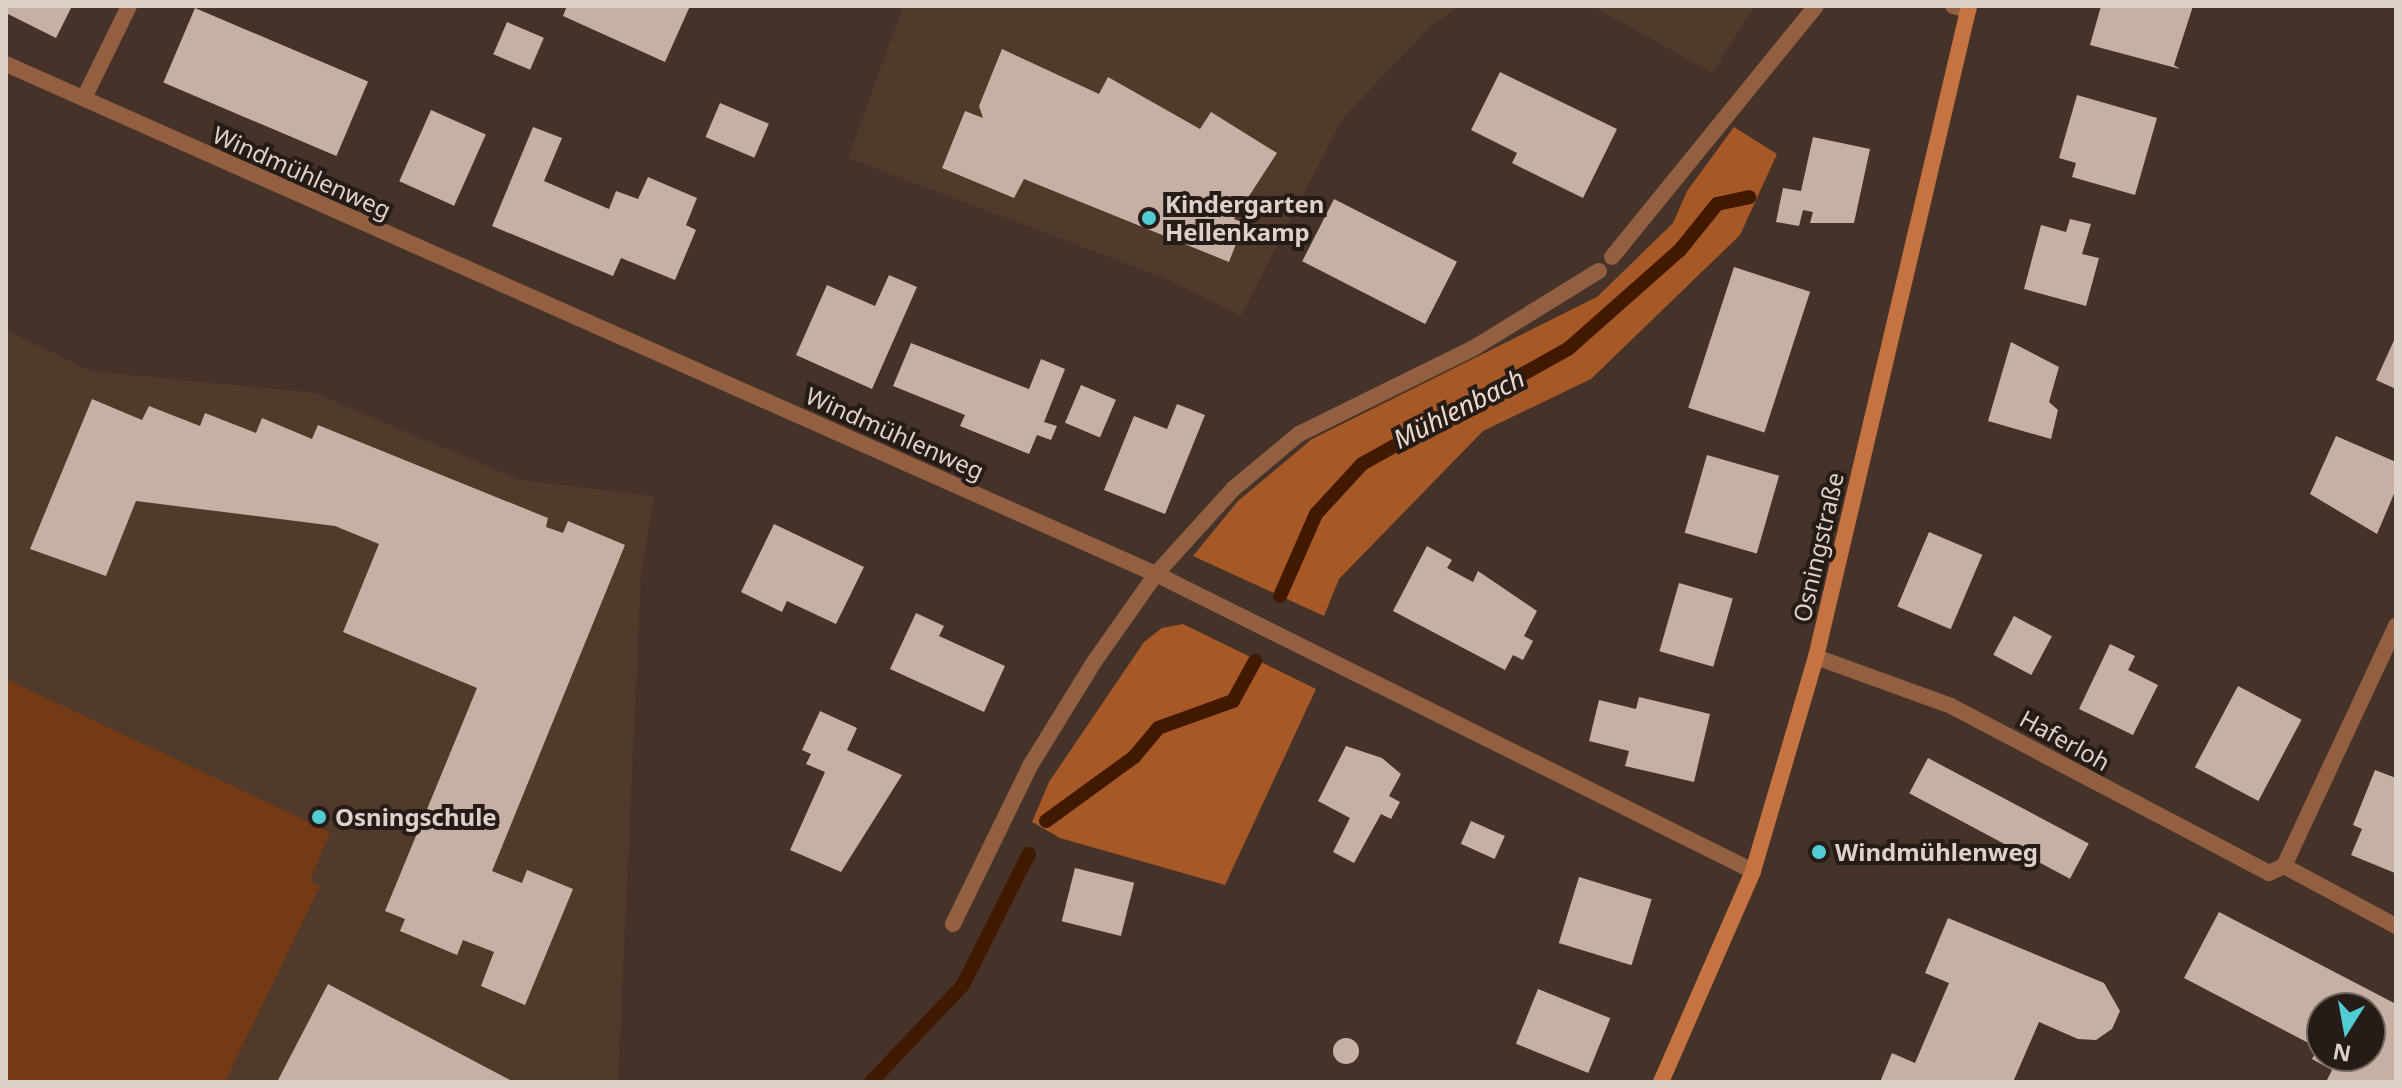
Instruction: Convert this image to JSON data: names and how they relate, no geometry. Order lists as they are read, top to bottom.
{
  "streets": {
    "main road": ["Osningstraße"],
    "street": ["Windmühlenweg", "Haferloh"]
  },
  "crossings": [
    ["Windmühlenweg", "Osningstraße"],
    ["Osningstraße", "Haferloh"]
  ],
  "water": ["Mühlenbach"],
  "places": ["Kindergarten Hellenkamp", "Osningschule", "Windmühlenweg"],
  "north": "bottom"
}
